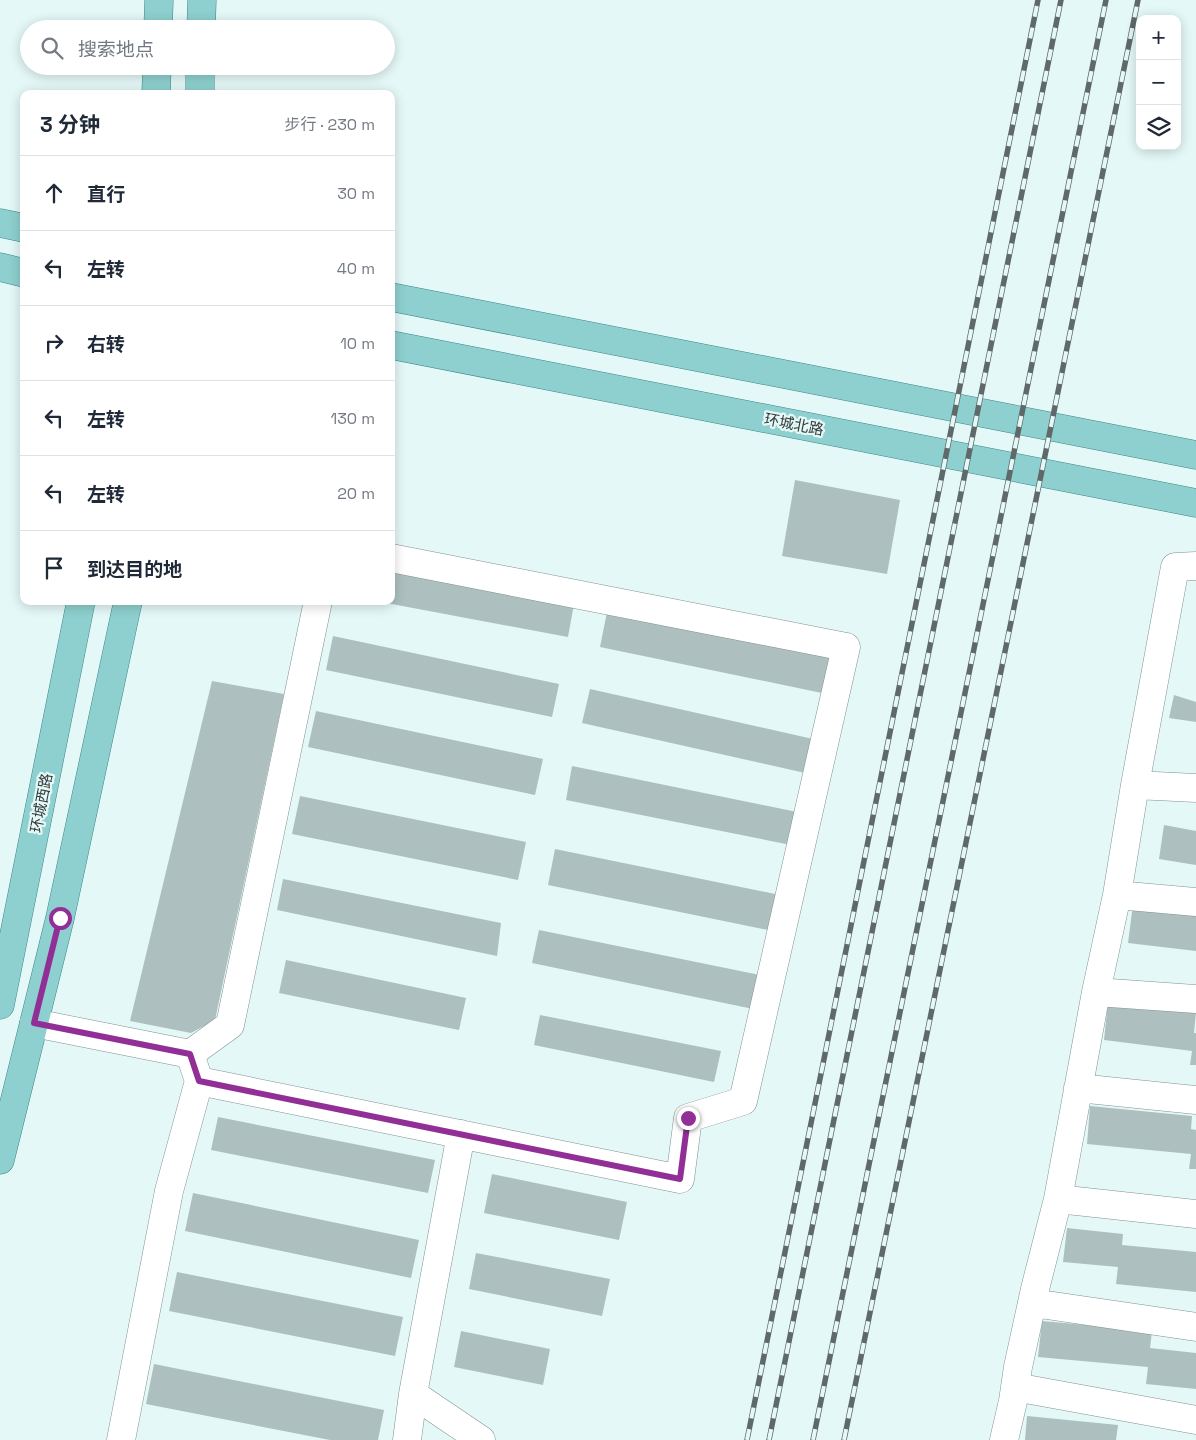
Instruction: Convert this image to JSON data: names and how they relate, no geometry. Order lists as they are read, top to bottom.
{
  "streets": {
    "main road": ["环城北路", "环城西路"]
  },
  "page": {
    "map_buttons": ["+", "−"],
    "search": "搜索地点",
    "heading": ["3 分钟", "步行 · 230 m"],
    "list": [
      ["直行", "30 m"],
      ["左转", "40 m"],
      ["右转", "10 m"],
      ["左转", "130 m"],
      ["左转", "20 m"],
      "到达目的地"
    ]
  }
}
